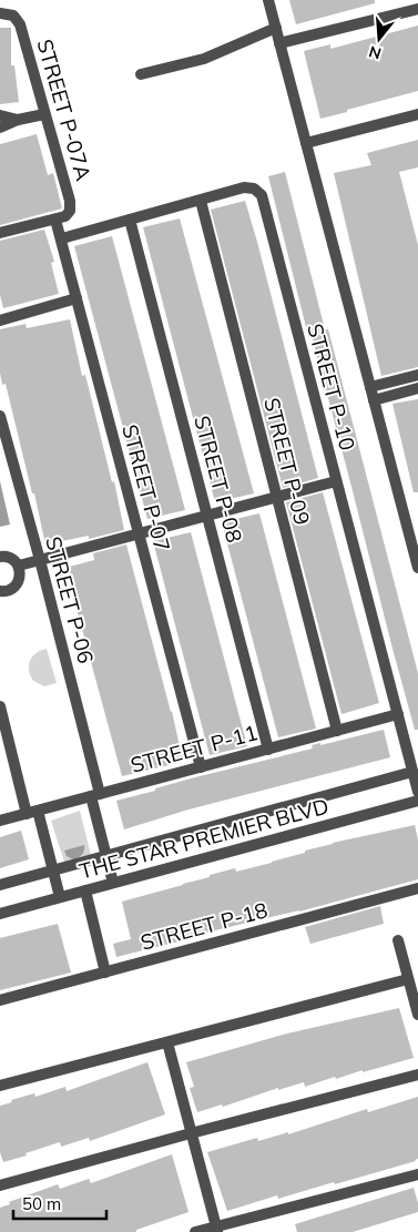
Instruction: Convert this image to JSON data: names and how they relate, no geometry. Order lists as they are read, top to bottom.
{
  "streets": {
    "street": [
      "STREET P-07A",
      "STREET P-10",
      "STREET P-09",
      "STREET P-08",
      "STREET P-07",
      "STREET P-06",
      "STREET P-11",
      "THE STAR PREMIER BLVD",
      "STREET P-18"
    ]
  },
  "crossings": [
    ["STREET P-07A", "STREET P-07"],
    ["STREET P-10", "STREET P-09"],
    ["STREET P-10", "STREET P-08"],
    ["STREET P-10", "STREET P-07"],
    ["STREET P-10", "STREET P-11"],
    ["STREET P-10", "THE STAR PREMIER BLVD"],
    ["STREET P-09", "STREET P-11"],
    ["STREET P-08", "STREET P-11"],
    ["STREET P-07", "STREET P-11"],
    ["STREET P-06", "STREET P-11"],
    ["STREET P-06", "THE STAR PREMIER BLVD"]
  ],
  "scale_bar": "50 m",
  "north": "bottom"
}
